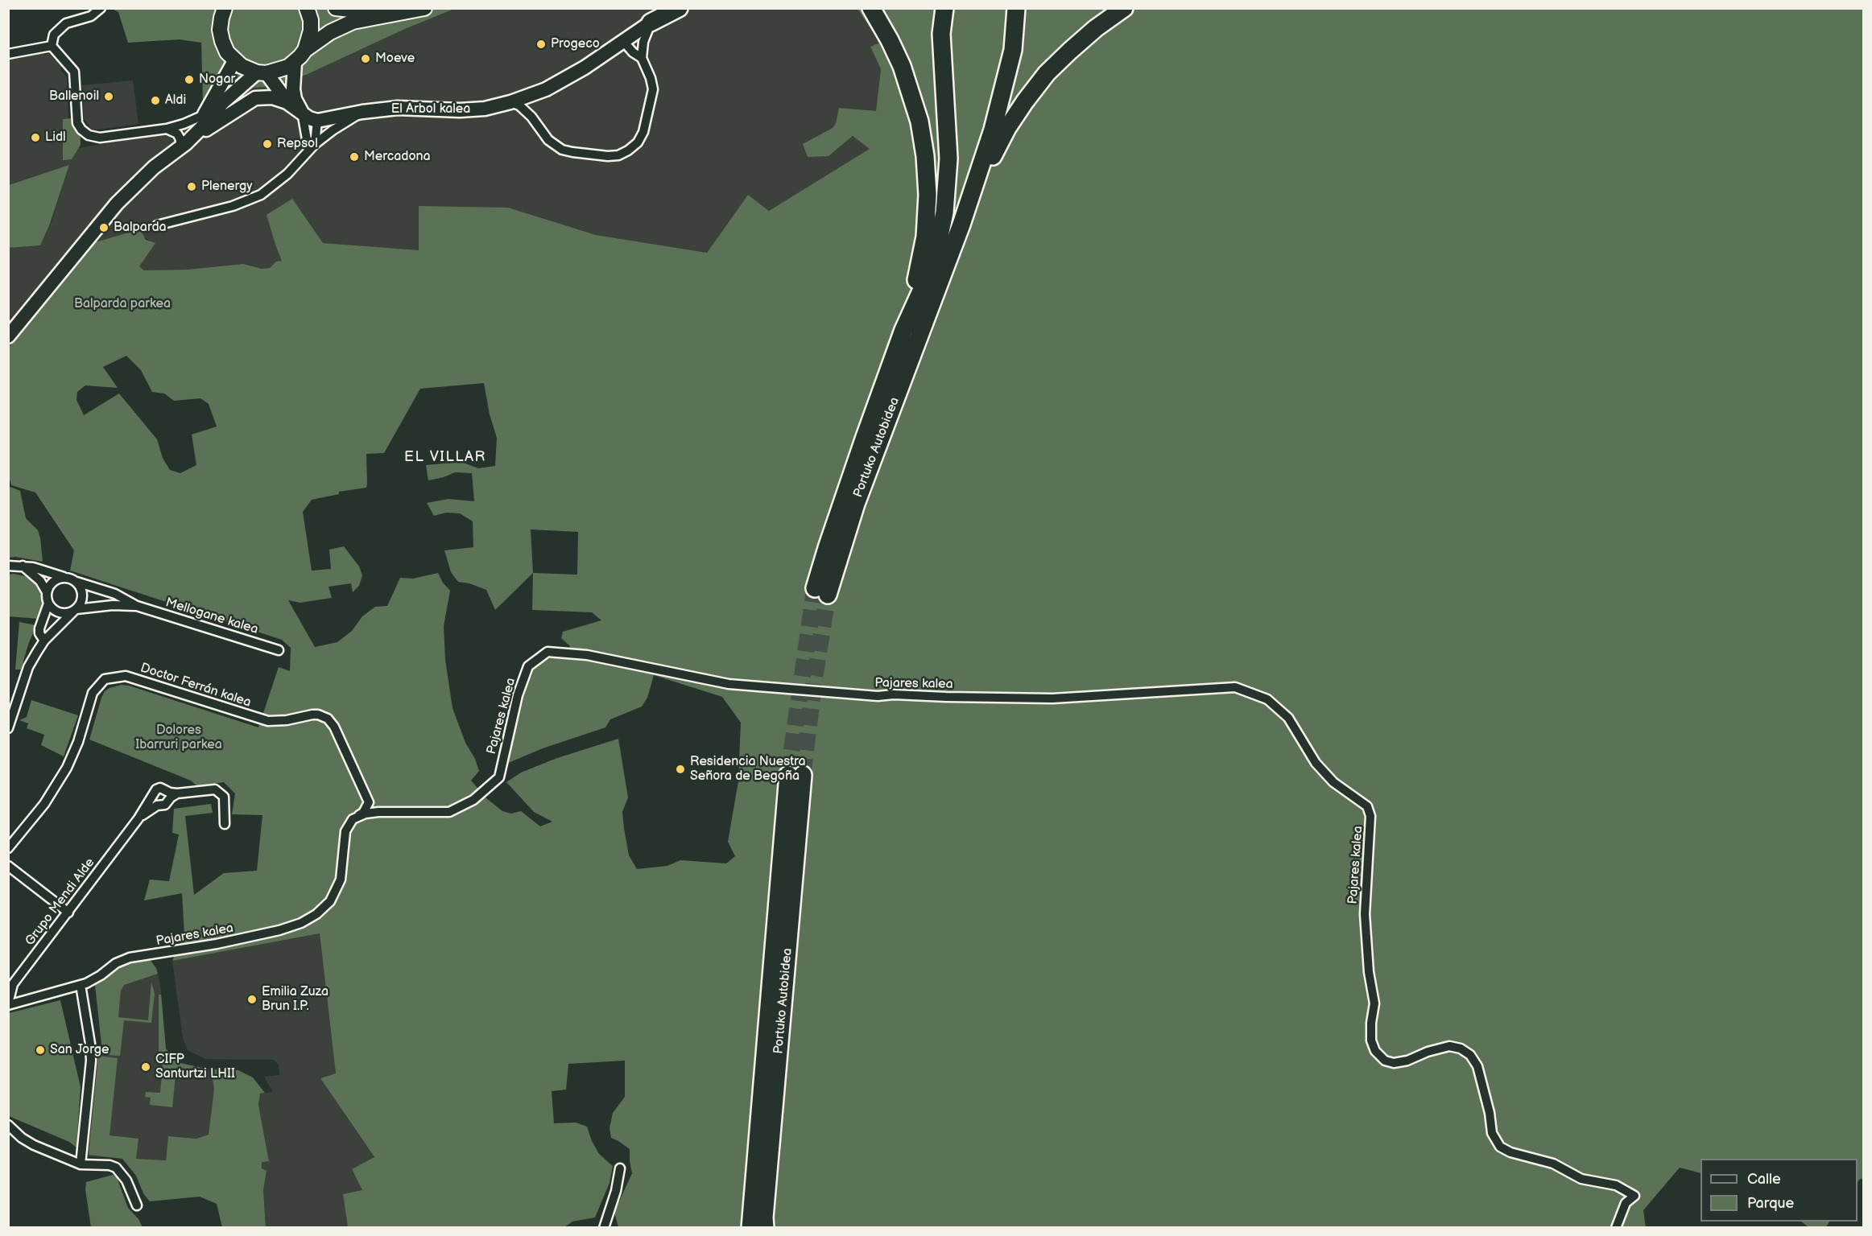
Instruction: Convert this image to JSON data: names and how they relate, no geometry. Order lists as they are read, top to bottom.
{
  "streets": {
    "highway": ["Portuko Autobidea"],
    "street": [
      "El Arbol kalea",
      "Mellogane kalea",
      "Pajares kalea",
      "Doctor Ferrán kalea",
      "Grupo Mendi Alde"
    ]
  },
  "crossings": [
    ["Pajares kalea", "Grupo Mendi Alde"]
  ],
  "districts": ["EL VILLAR"],
  "parks": ["Balparda parkea", "Dolores Ibarruri parkea"],
  "places": [
    "Progeco",
    "Moeve",
    "Nogar",
    "Ballenoil",
    "Aldi",
    "Lidl",
    "Repsol",
    "Mercadona",
    "Plenergy",
    "Balparda",
    "Residencia Nuestra Señora de Begoña",
    "Emilia Zuza Brun I.P.",
    "San Jorge",
    "CIFP Santurtzi LHII"
  ],
  "legend": ["Calle", "Parque"]
}
